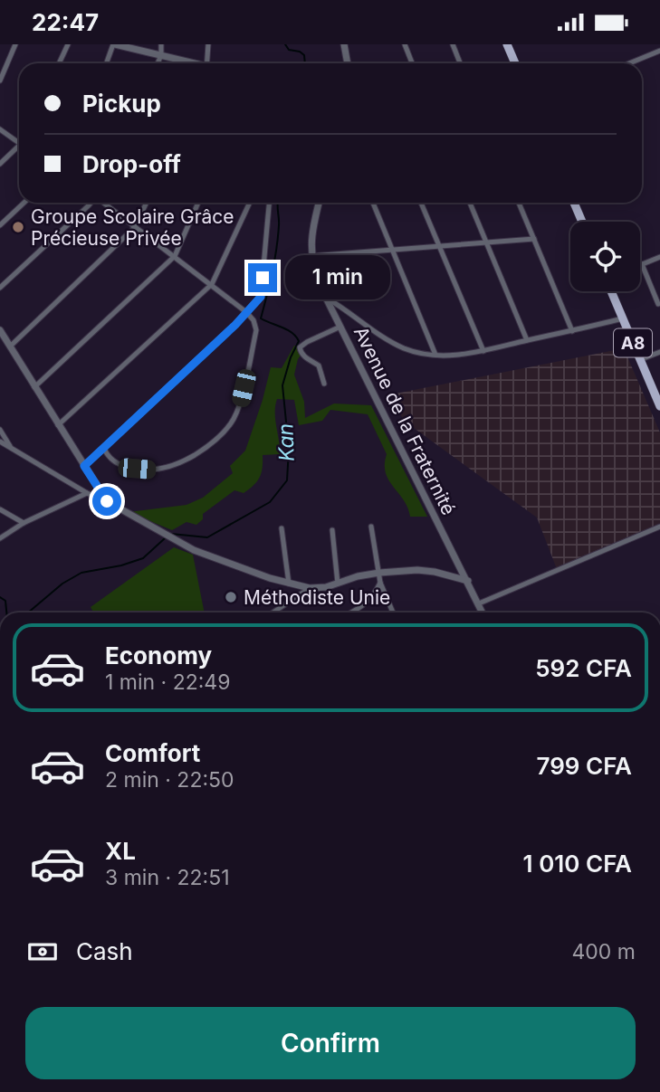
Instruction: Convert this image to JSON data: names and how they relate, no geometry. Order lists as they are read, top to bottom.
{
  "streets": {
    "main road": ["A8"],
    "street": ["Avenue de la Fraternité"]
  },
  "water": ["Kan"],
  "places": ["Groupe Scolaire Grâce Précieuse Privée", "Méthodiste Unie"],
  "page": {
    "status": "22:47",
    "banner": ["Pickup", "Drop-off"],
    "bubble": "1 min",
    "list": [
      {
        "name": "Economy",
        "note": "1 min · 22:49",
        "value": "592 CFA"
      },
      {
        "name": "Comfort",
        "note": "2 min · 22:50",
        "value": "799 CFA"
      },
      {
        "name": "XL",
        "note": "3 min · 22:51",
        "value": "1 010 CFA"
      }
    ],
    "pay": ["Cash", "400 m"],
    "buttons": "Confirm"
  }
}
